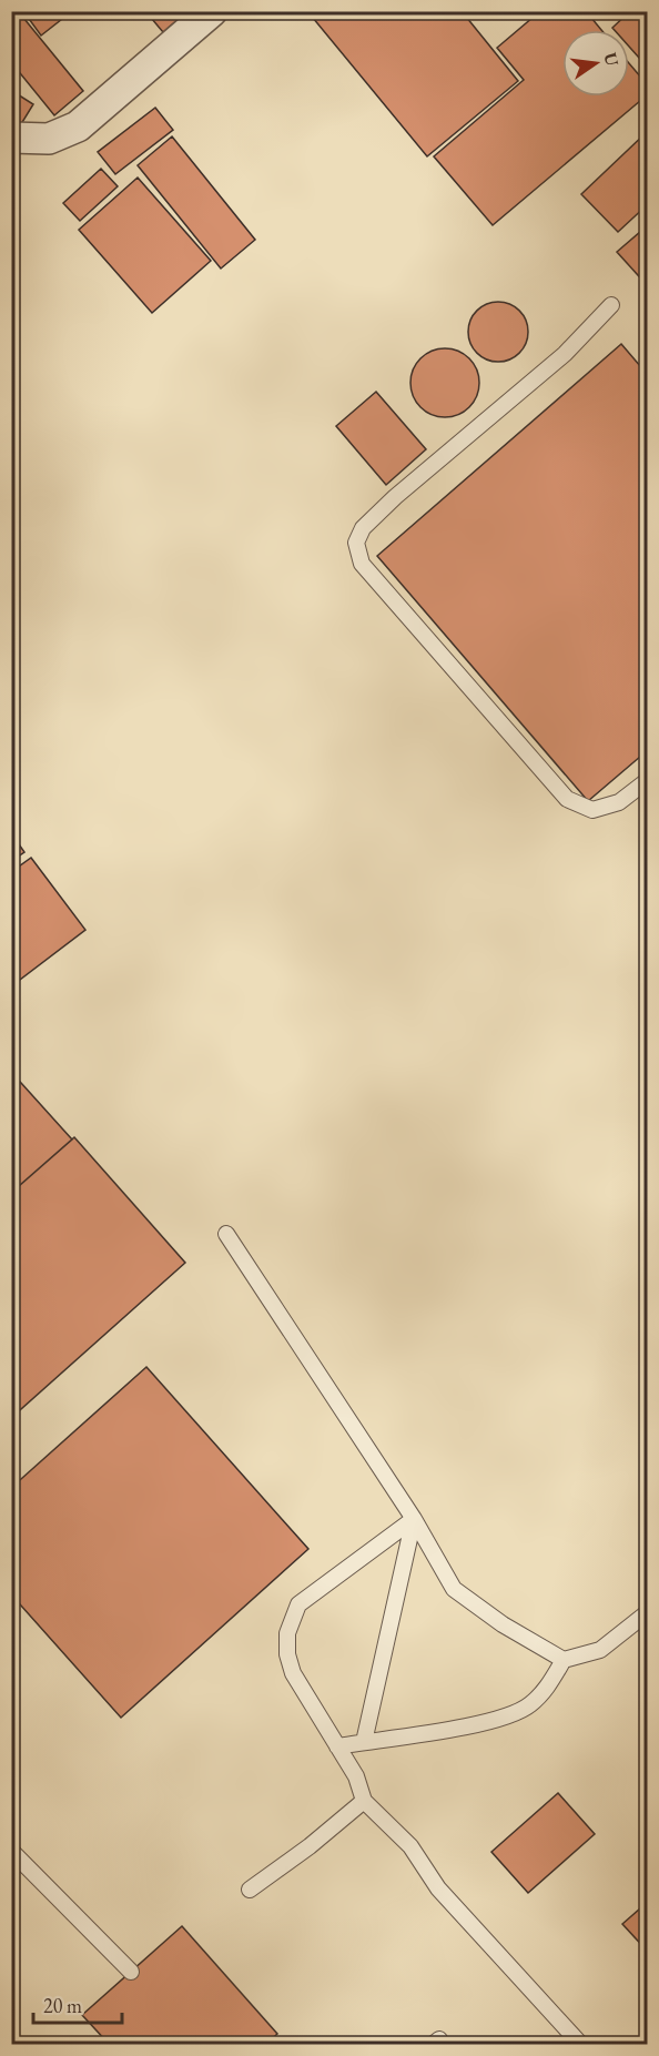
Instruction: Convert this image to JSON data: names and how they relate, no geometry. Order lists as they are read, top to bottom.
{
  "scale_bar": "20 m",
  "north": "right"
}
